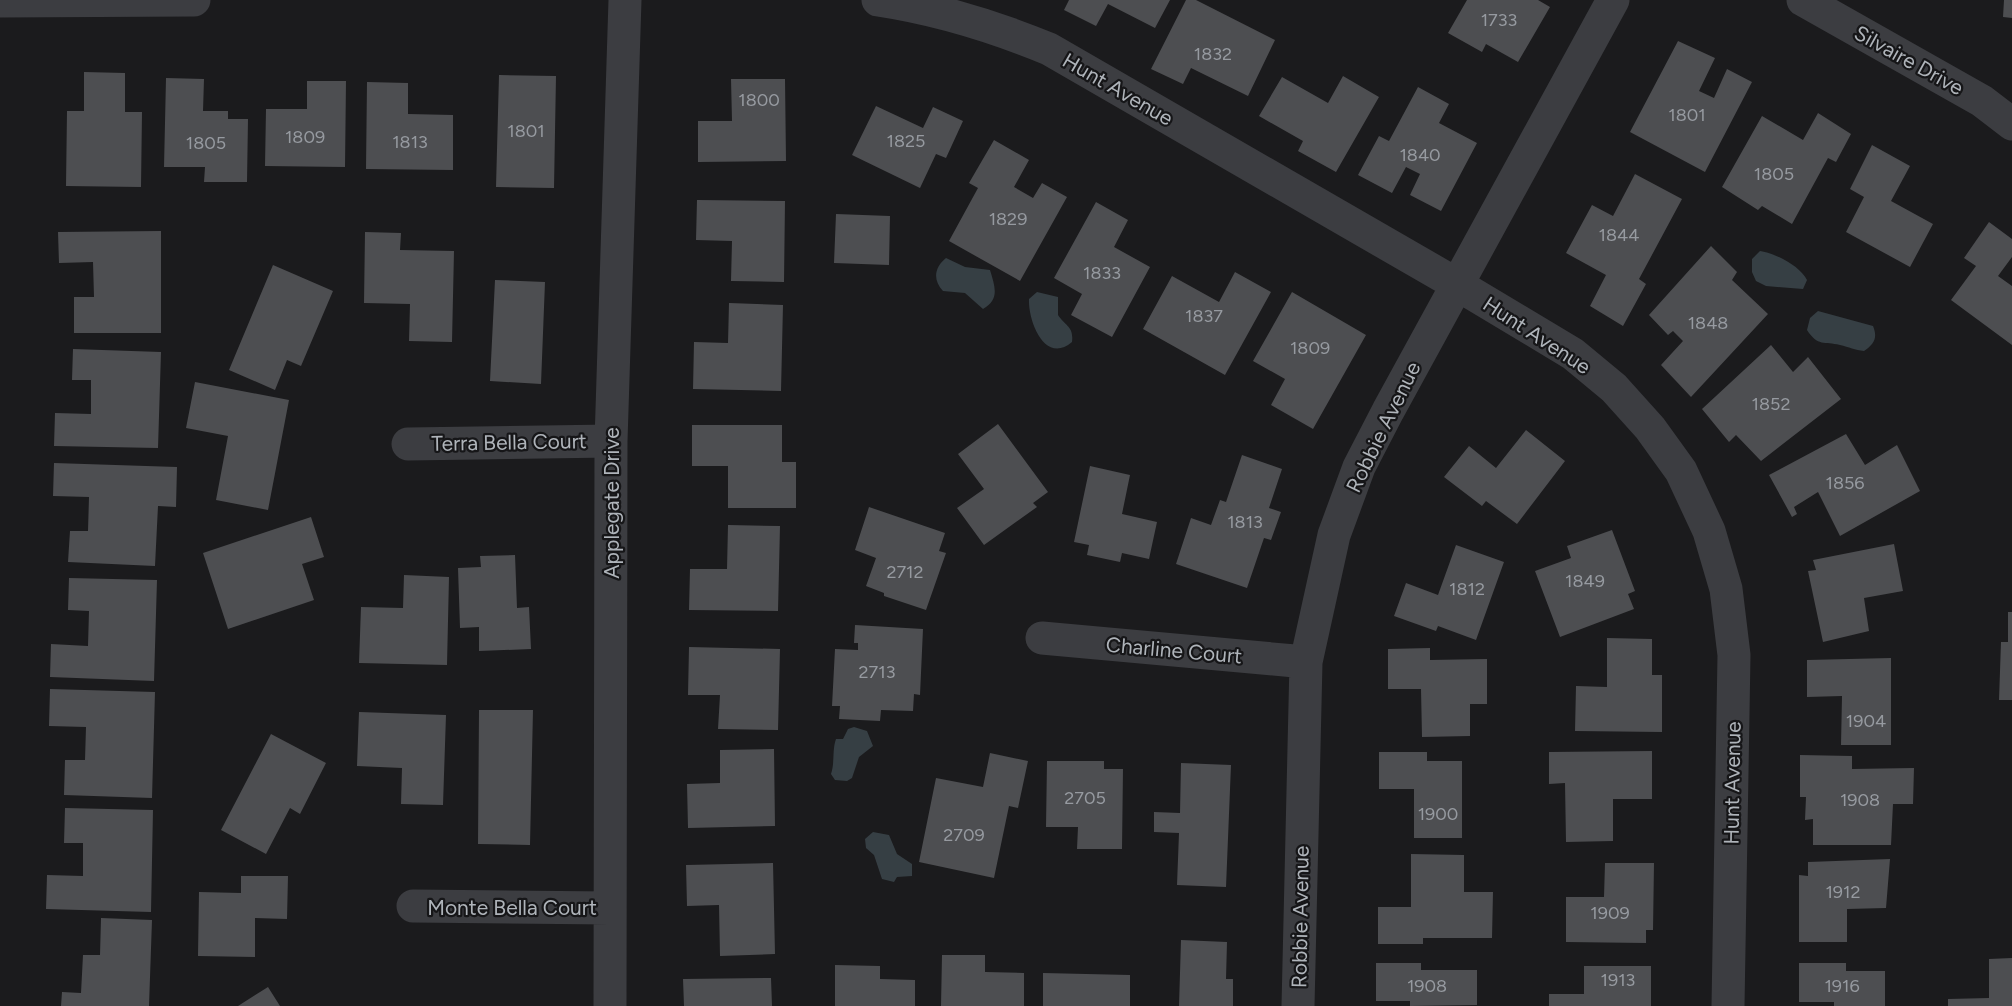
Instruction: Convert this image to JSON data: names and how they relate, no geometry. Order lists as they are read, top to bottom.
{
  "streets": {
    "street": [
      "Silvaire Drive",
      "Hunt Avenue",
      "Robbie Avenue",
      "Terra Bella Court",
      "Applegate Drive",
      "Charline Court",
      "Monte Bella Court"
    ]
  },
  "crossings": [
    ["Hunt Avenue", "Robbie Avenue"],
    ["Robbie Avenue", "Charline Court"],
    ["Terra Bella Court", "Applegate Drive"],
    ["Applegate Drive", "Monte Bella Court"]
  ],
  "house_numbers": [
    "1733",
    "1832",
    "1800",
    "1801",
    "1801",
    "1809",
    "1825",
    "1813",
    "1805",
    "1840",
    "1805",
    "1829",
    "1844",
    "1833",
    "1837",
    "1848",
    "1809",
    "1852",
    "1856",
    "1813",
    "2712",
    "1849",
    "1812",
    "2713",
    "1904",
    "2705",
    "1908",
    "1900",
    "2709",
    "1912",
    "1909",
    "1913",
    "1908",
    "1916"
  ]
}
